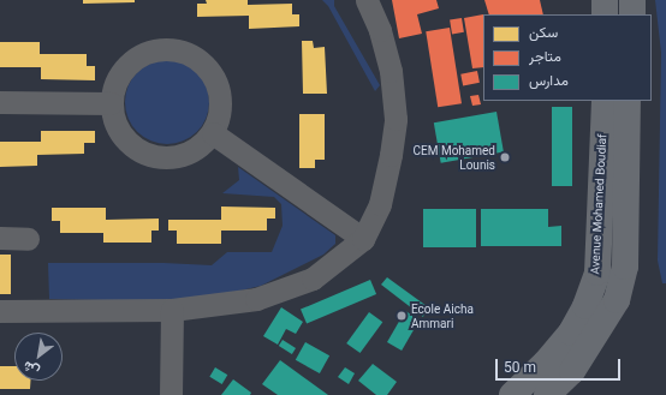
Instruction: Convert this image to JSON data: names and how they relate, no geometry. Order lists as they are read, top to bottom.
{
  "streets": {
    "main road": ["Avenue Mohamed Boudiaf"]
  },
  "places": ["CEM Mohamed Lounis", "Ecole Aicha Ammari"],
  "legend": ["سكن", "متاجر", "مدارس"],
  "scale_bar": "50 m",
  "north": "bottom left"
}
